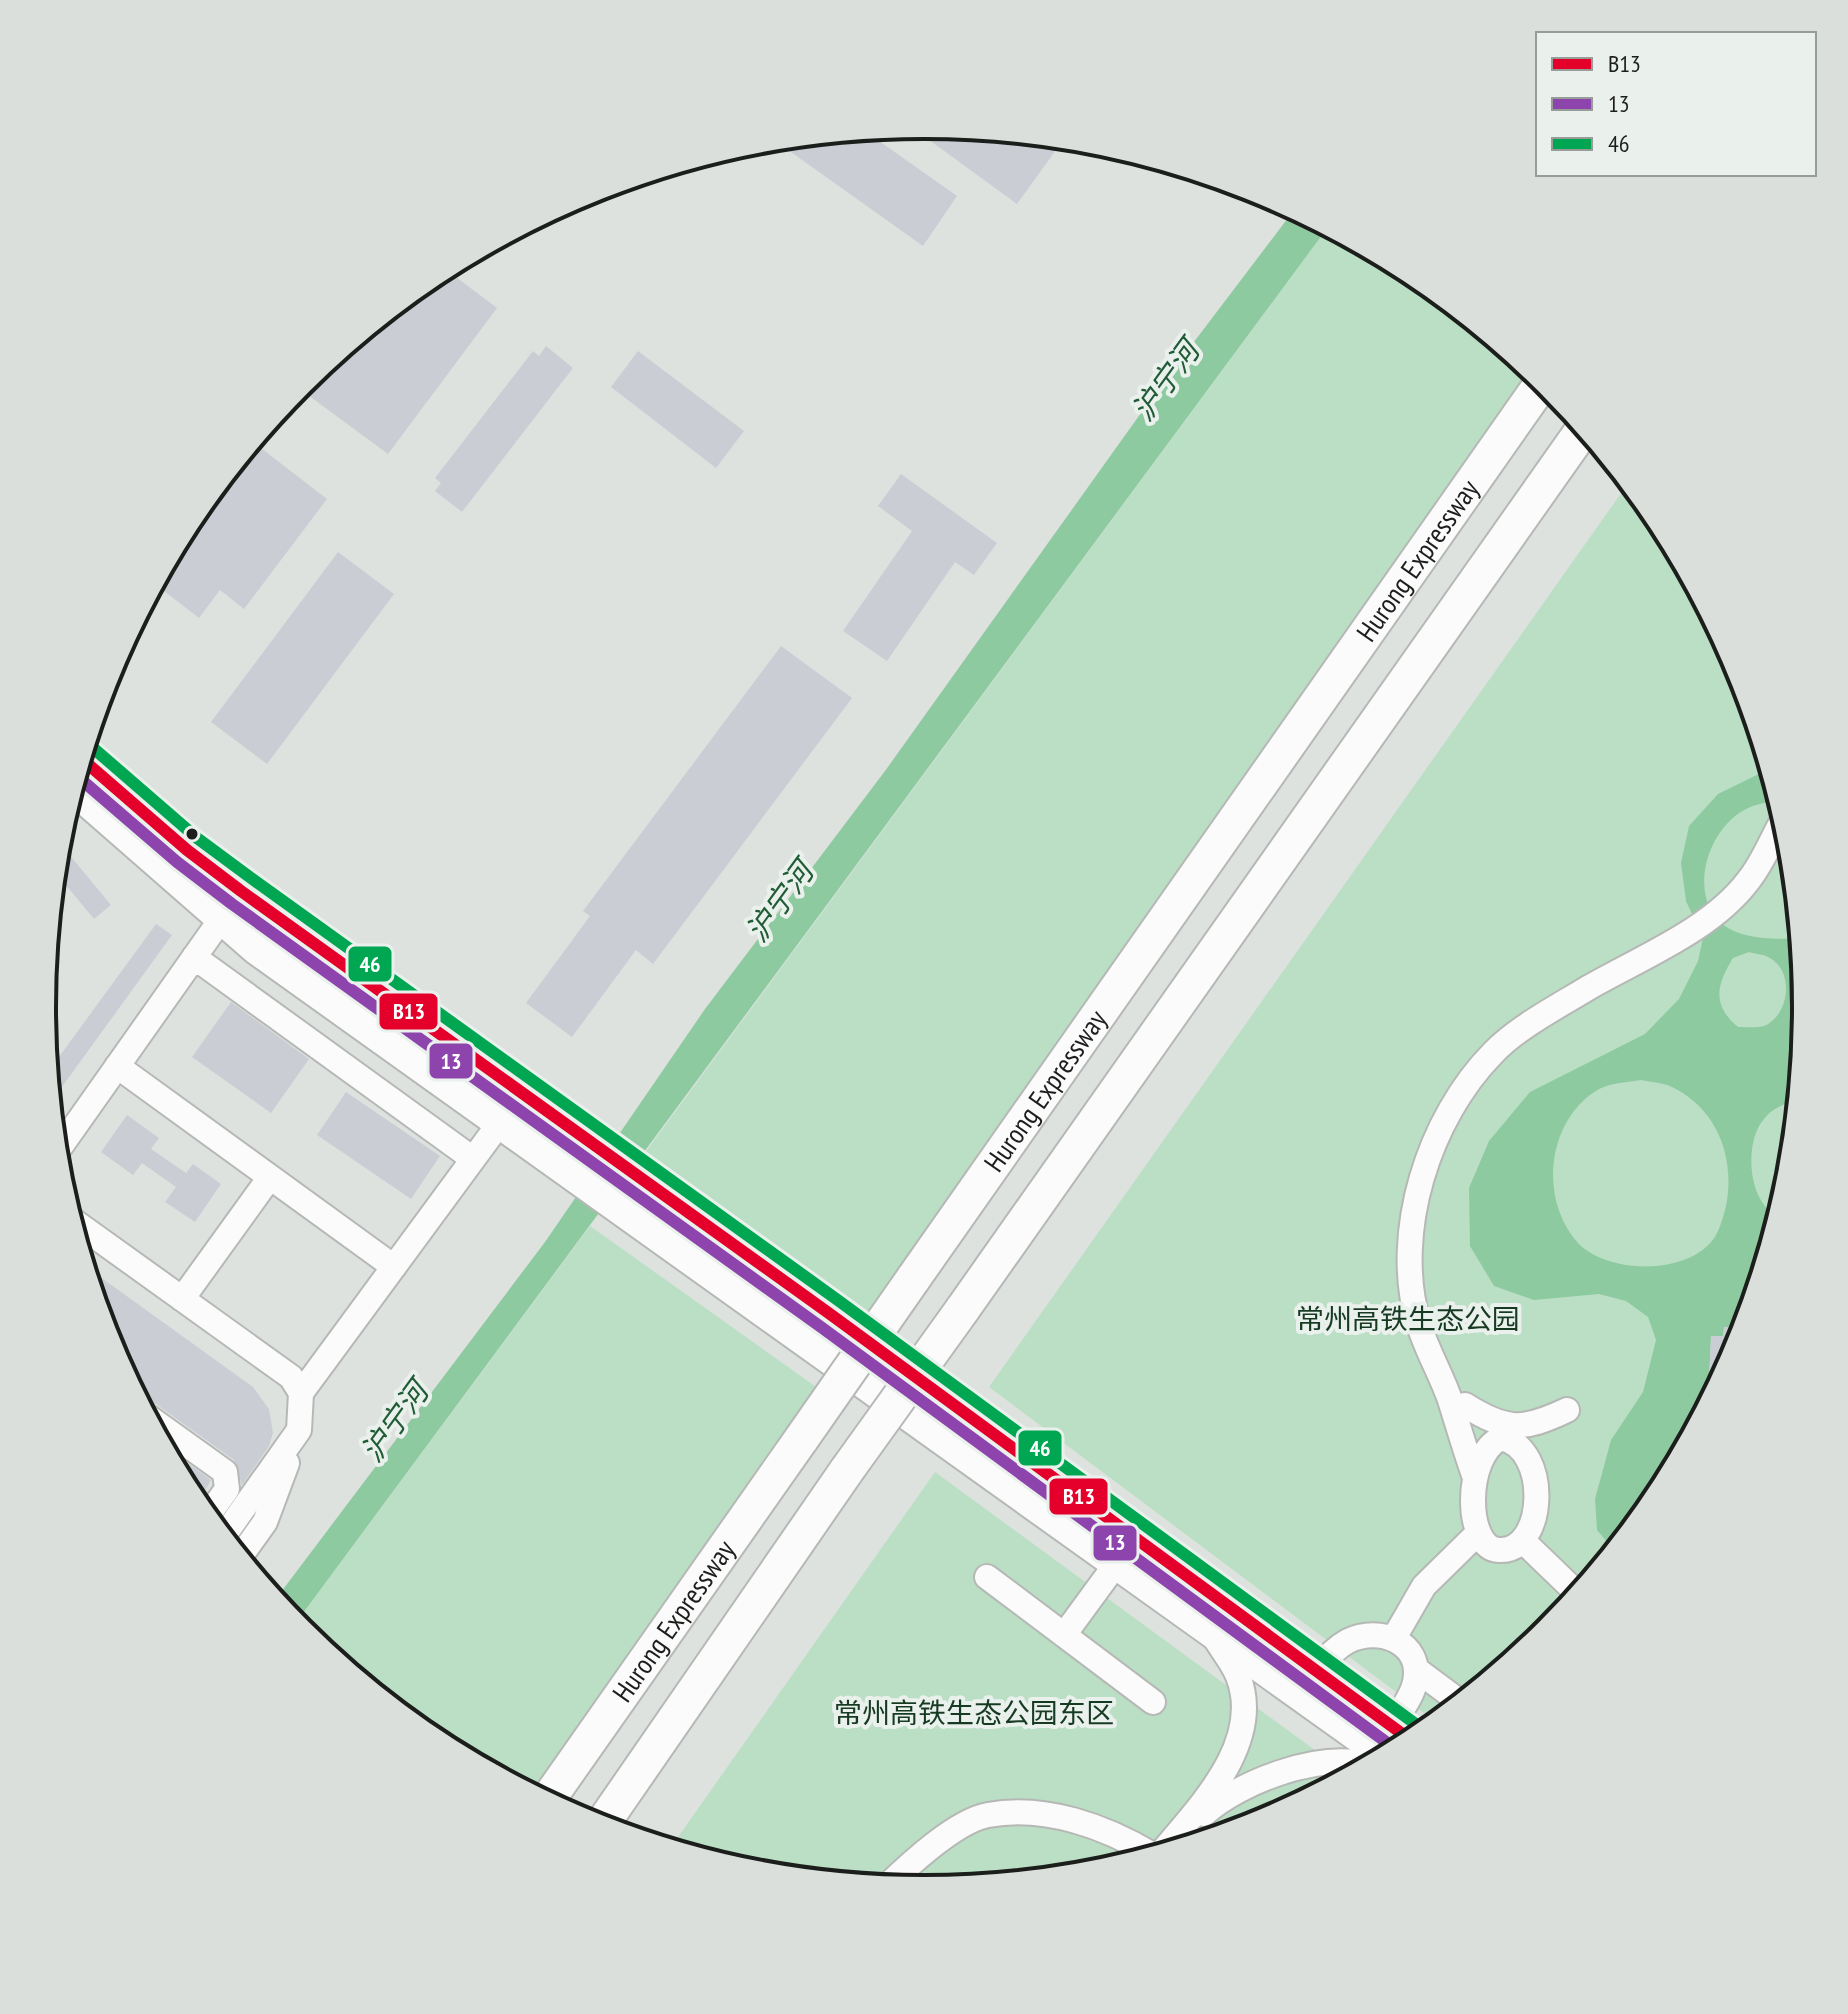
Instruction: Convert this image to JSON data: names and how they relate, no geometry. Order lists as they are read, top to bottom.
{
  "streets": {
    "highway": ["Hurong Expressway"]
  },
  "water": ["沪宁河"],
  "parks": ["常州高铁生态公园", "常州高铁生态公园东区"],
  "lines": ["transit line 46", "transit line B13", "transit line 13"],
  "legend": ["B13", "13", "46"]
}
